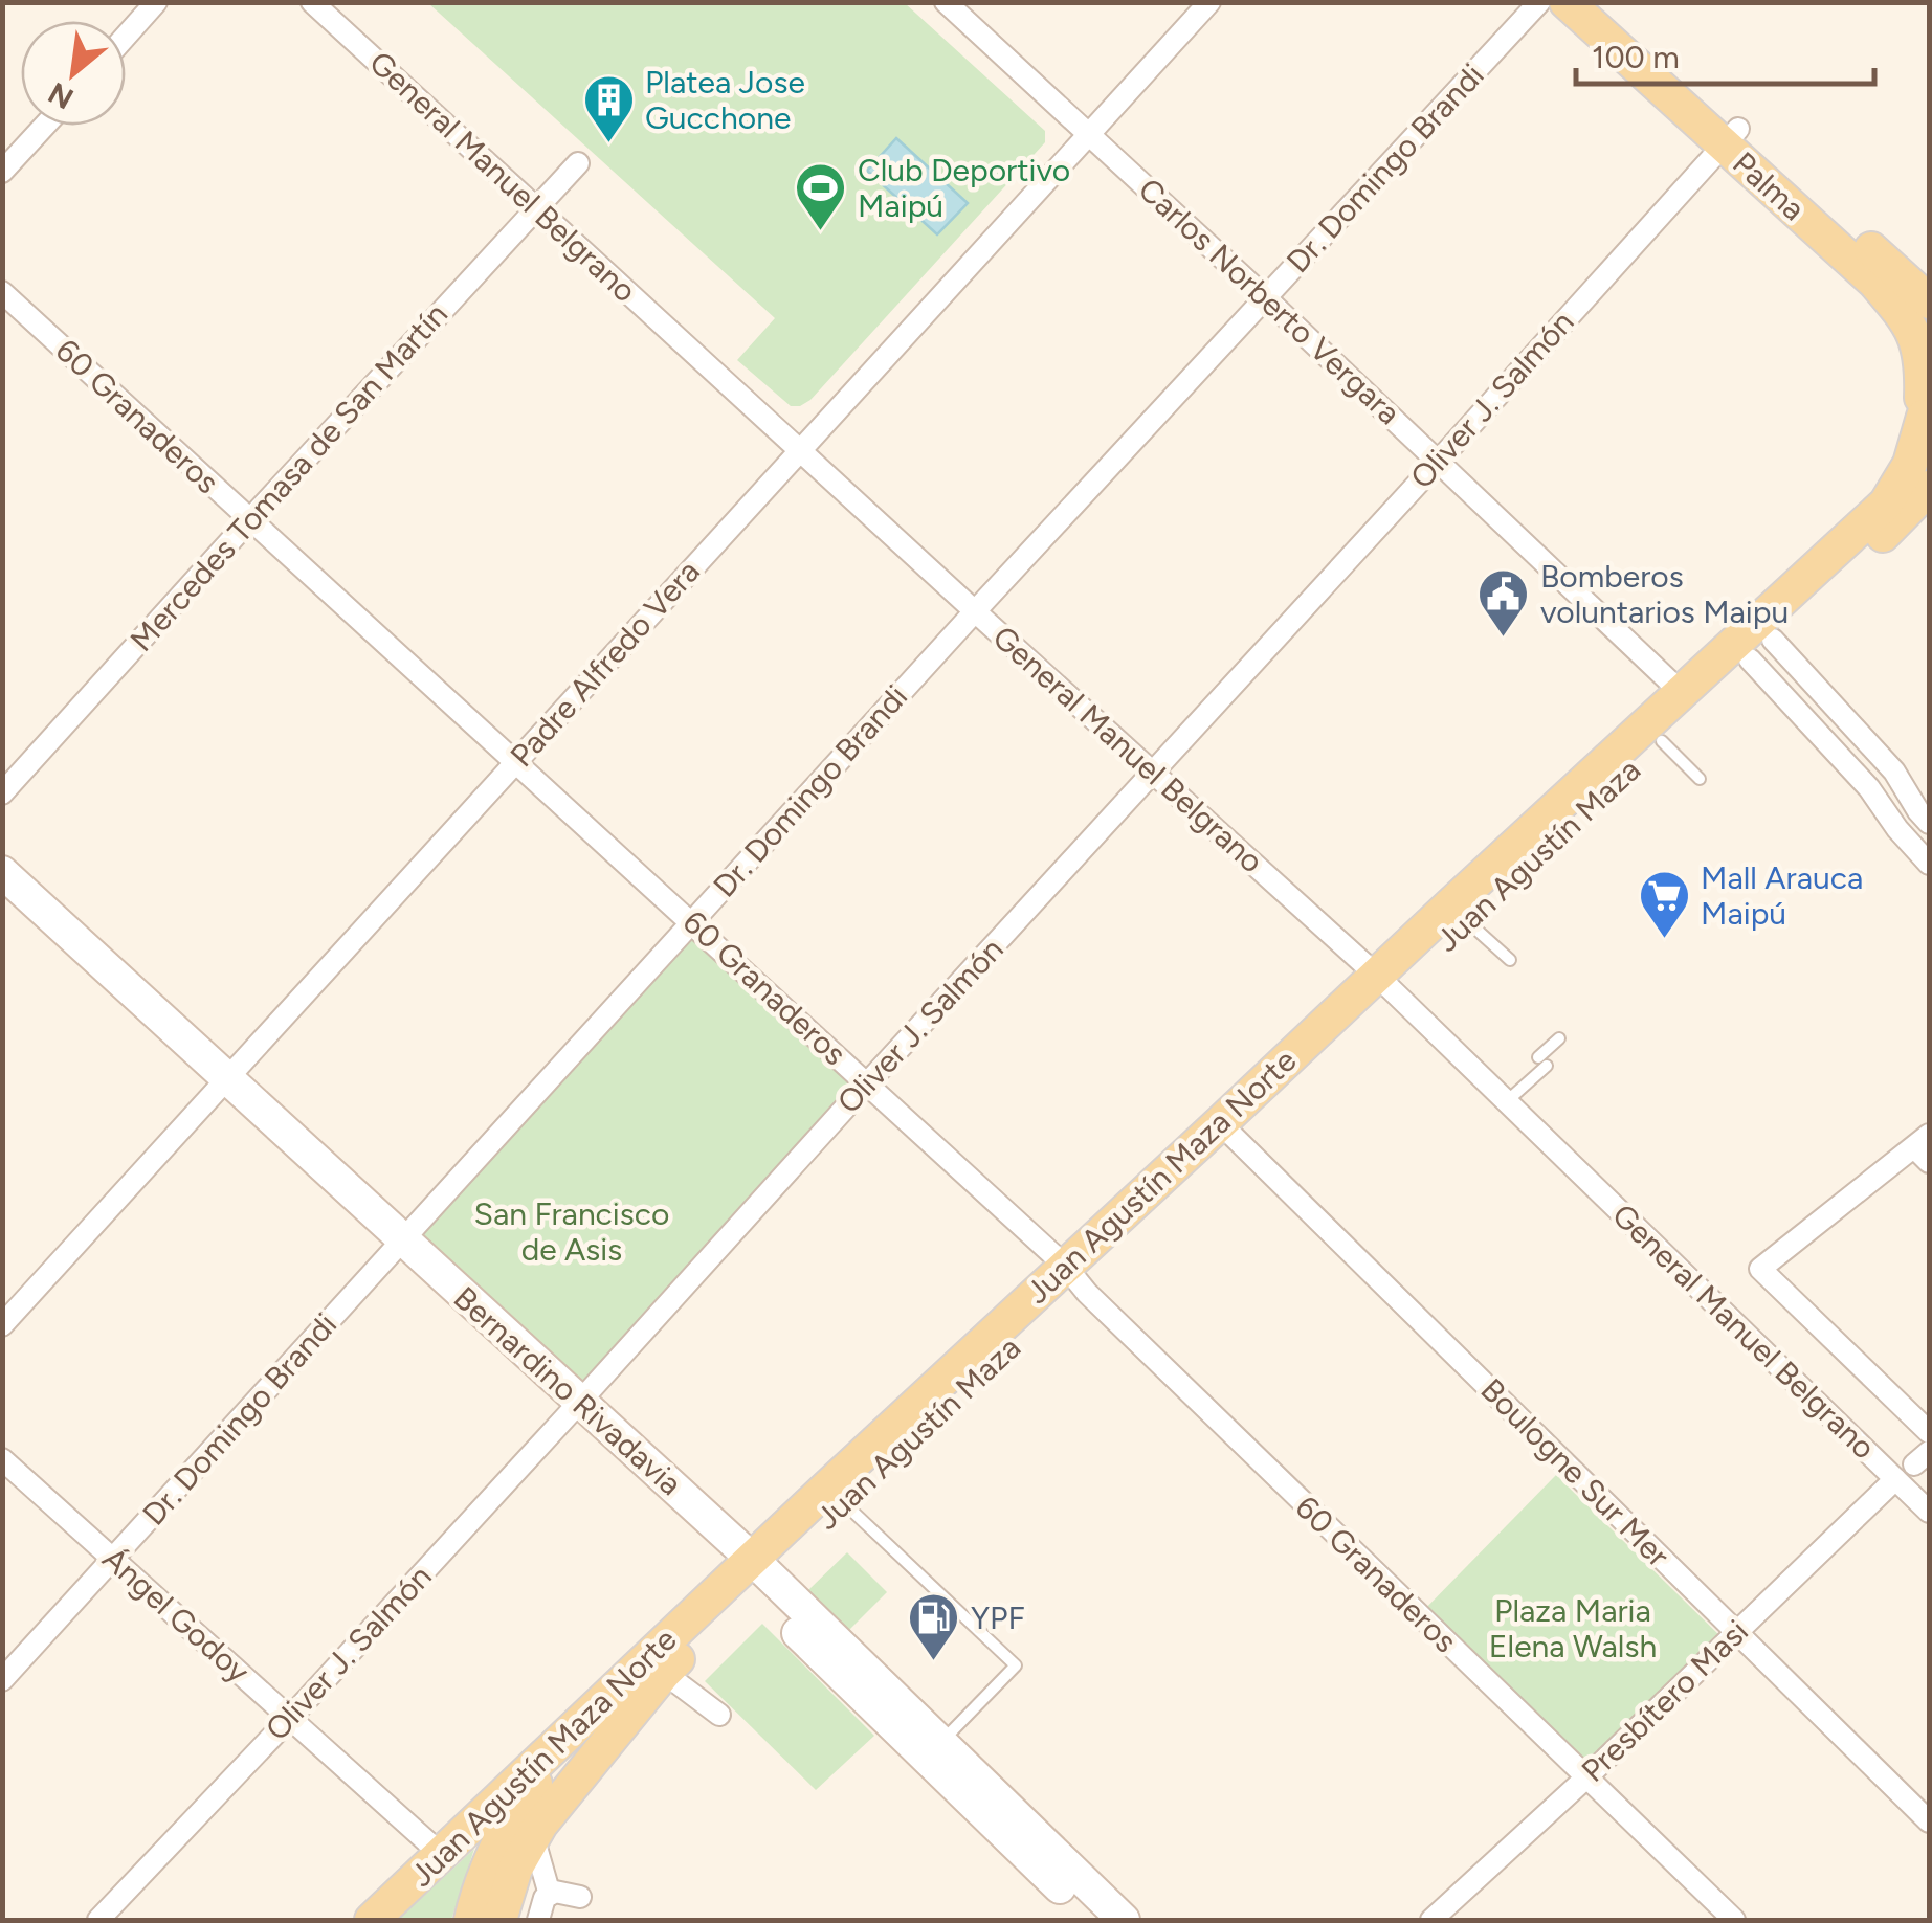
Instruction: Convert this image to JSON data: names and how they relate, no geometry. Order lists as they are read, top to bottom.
{
  "streets": {
    "main road": ["Palma", "Juan Agustín Maza", "Juan Agustín Maza Norte"],
    "street": [
      "Dr. Domingo Brandi",
      "General Manuel Belgrano",
      "Carlos Norberto Vergara",
      "Oliver J. Salmón",
      "60 Granaderos",
      "Mercedes Tomasa de San Martín",
      "Padre Alfredo Vera",
      "Bernardino Rivadavia",
      "Boulogne Sur Mer",
      "Ángel Godoy",
      "Presbítero Masi"
    ]
  },
  "crossings": [
    ["Dr. Domingo Brandi", "General Manuel Belgrano"],
    ["Dr. Domingo Brandi", "Carlos Norberto Vergara"],
    ["Dr. Domingo Brandi", "60 Granaderos"],
    ["Dr. Domingo Brandi", "Bernardino Rivadavia"],
    ["Dr. Domingo Brandi", "Ángel Godoy"],
    ["General Manuel Belgrano", "Oliver J. Salmón"],
    ["General Manuel Belgrano", "Mercedes Tomasa de San Martín"],
    ["General Manuel Belgrano", "Padre Alfredo Vera"],
    ["General Manuel Belgrano", "Juan Agustín Maza"],
    ["General Manuel Belgrano", "Juan Agustín Maza Norte"],
    ["General Manuel Belgrano", "Presbítero Masi"],
    ["Palma", "Oliver J. Salmón"],
    ["Palma", "Juan Agustín Maza Norte"],
    ["Carlos Norberto Vergara", "Oliver J. Salmón"],
    ["Carlos Norberto Vergara", "Padre Alfredo Vera"],
    ["Carlos Norberto Vergara", "Juan Agustín Maza Norte"],
    ["Oliver J. Salmón", "60 Granaderos"],
    ["Oliver J. Salmón", "Bernardino Rivadavia"],
    ["Oliver J. Salmón", "Ángel Godoy"],
    ["60 Granaderos", "Mercedes Tomasa de San Martín"],
    ["60 Granaderos", "Padre Alfredo Vera"],
    ["60 Granaderos", "Juan Agustín Maza"],
    ["60 Granaderos", "Juan Agustín Maza Norte"],
    ["60 Granaderos", "Presbítero Masi"],
    ["Padre Alfredo Vera", "Bernardino Rivadavia"],
    ["Juan Agustín Maza", "Juan Agustín Maza Norte"],
    ["Juan Agustín Maza", "Bernardino Rivadavia"],
    ["Juan Agustín Maza Norte", "Bernardino Rivadavia"],
    ["Juan Agustín Maza Norte", "Boulogne Sur Mer"],
    ["Juan Agustín Maza Norte", "Ángel Godoy"],
    ["Boulogne Sur Mer", "Presbítero Masi"]
  ],
  "parks": ["San Francisco de Asis", "Plaza Maria Elena Walsh"],
  "places": {
    "building": ["Platea Jose Gucchone"],
    "sports": ["Club Deportivo Maipú"],
    "public building": ["Bomberos voluntarios Maipu"],
    "supermarket": ["Mall Arauca Maipú"],
    "fuel station": ["YPF"]
  },
  "scale_bar": "100 m",
  "north": "bottom left"
}
